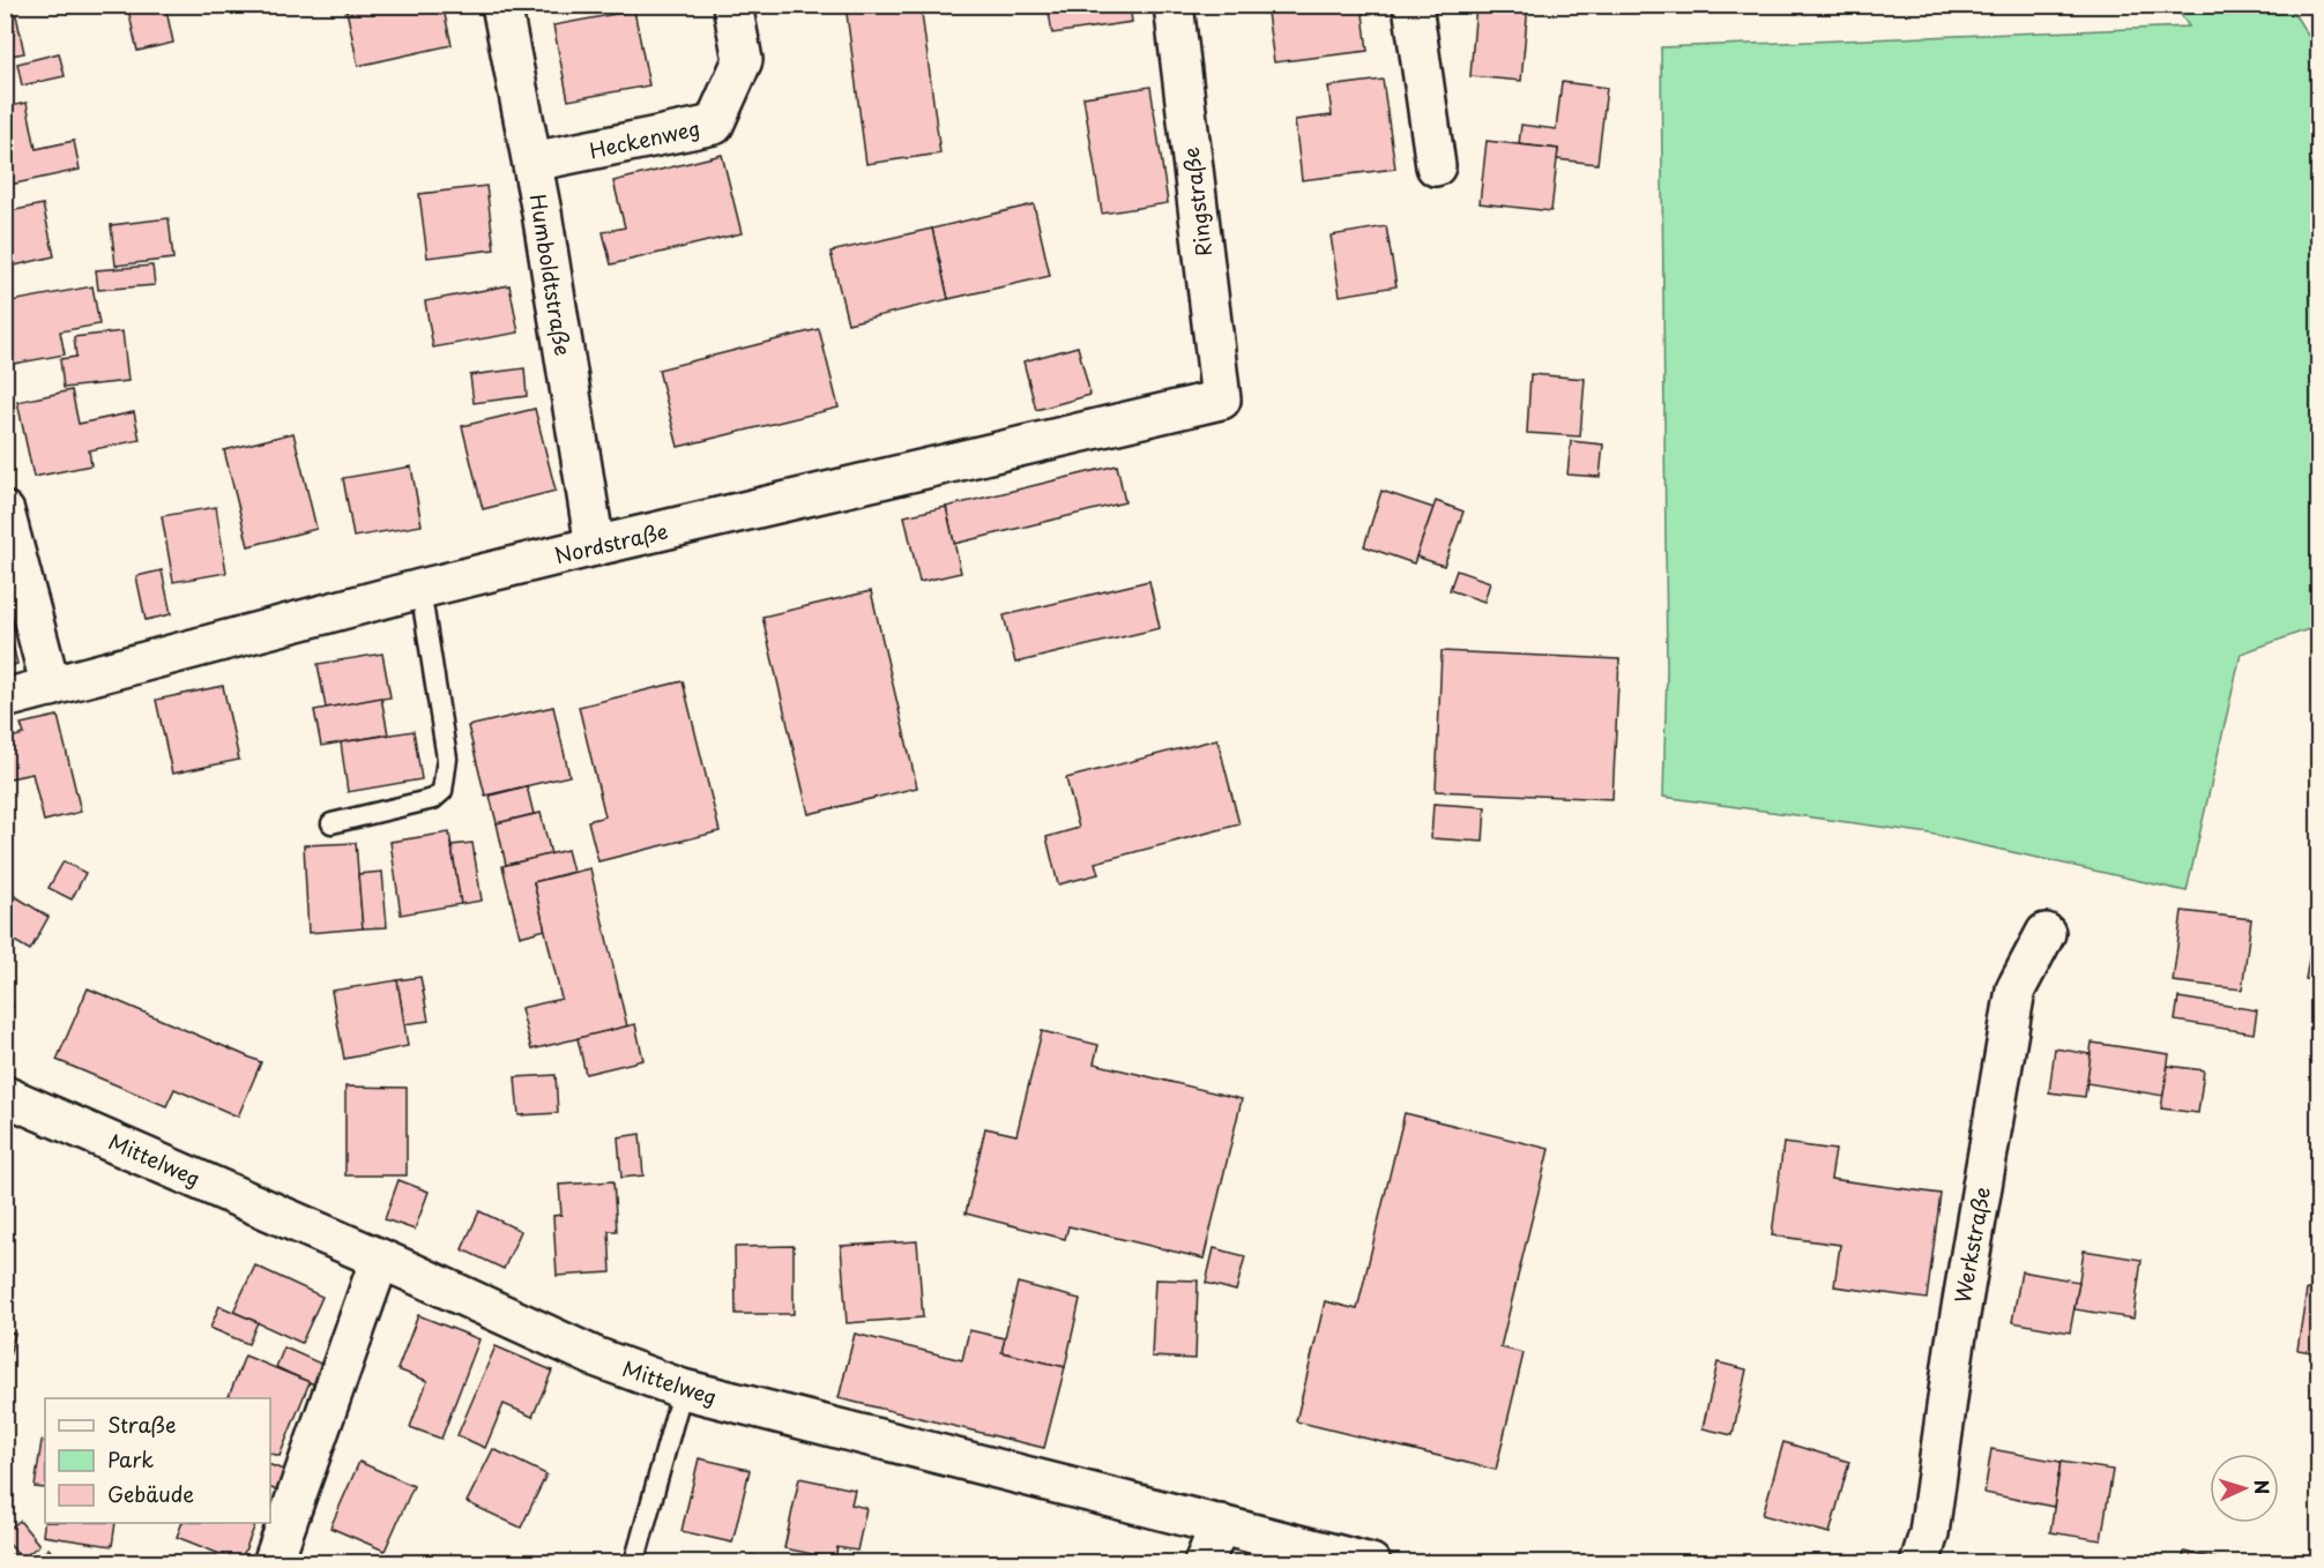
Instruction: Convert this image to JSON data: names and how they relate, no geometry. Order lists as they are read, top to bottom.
{
  "streets": {
    "street": [
      "Heckenweg",
      "Ringstraße",
      "Humboldtstraße",
      "Nordstraße",
      "Mittelweg",
      "Werkstraße"
    ]
  },
  "crossings": [
    ["Heckenweg", "Humboldtstraße"],
    ["Ringstraße", "Nordstraße"],
    ["Humboldtstraße", "Nordstraße"]
  ],
  "legend": ["Straße", "Park", "Gebäude"],
  "north": "right"
}
